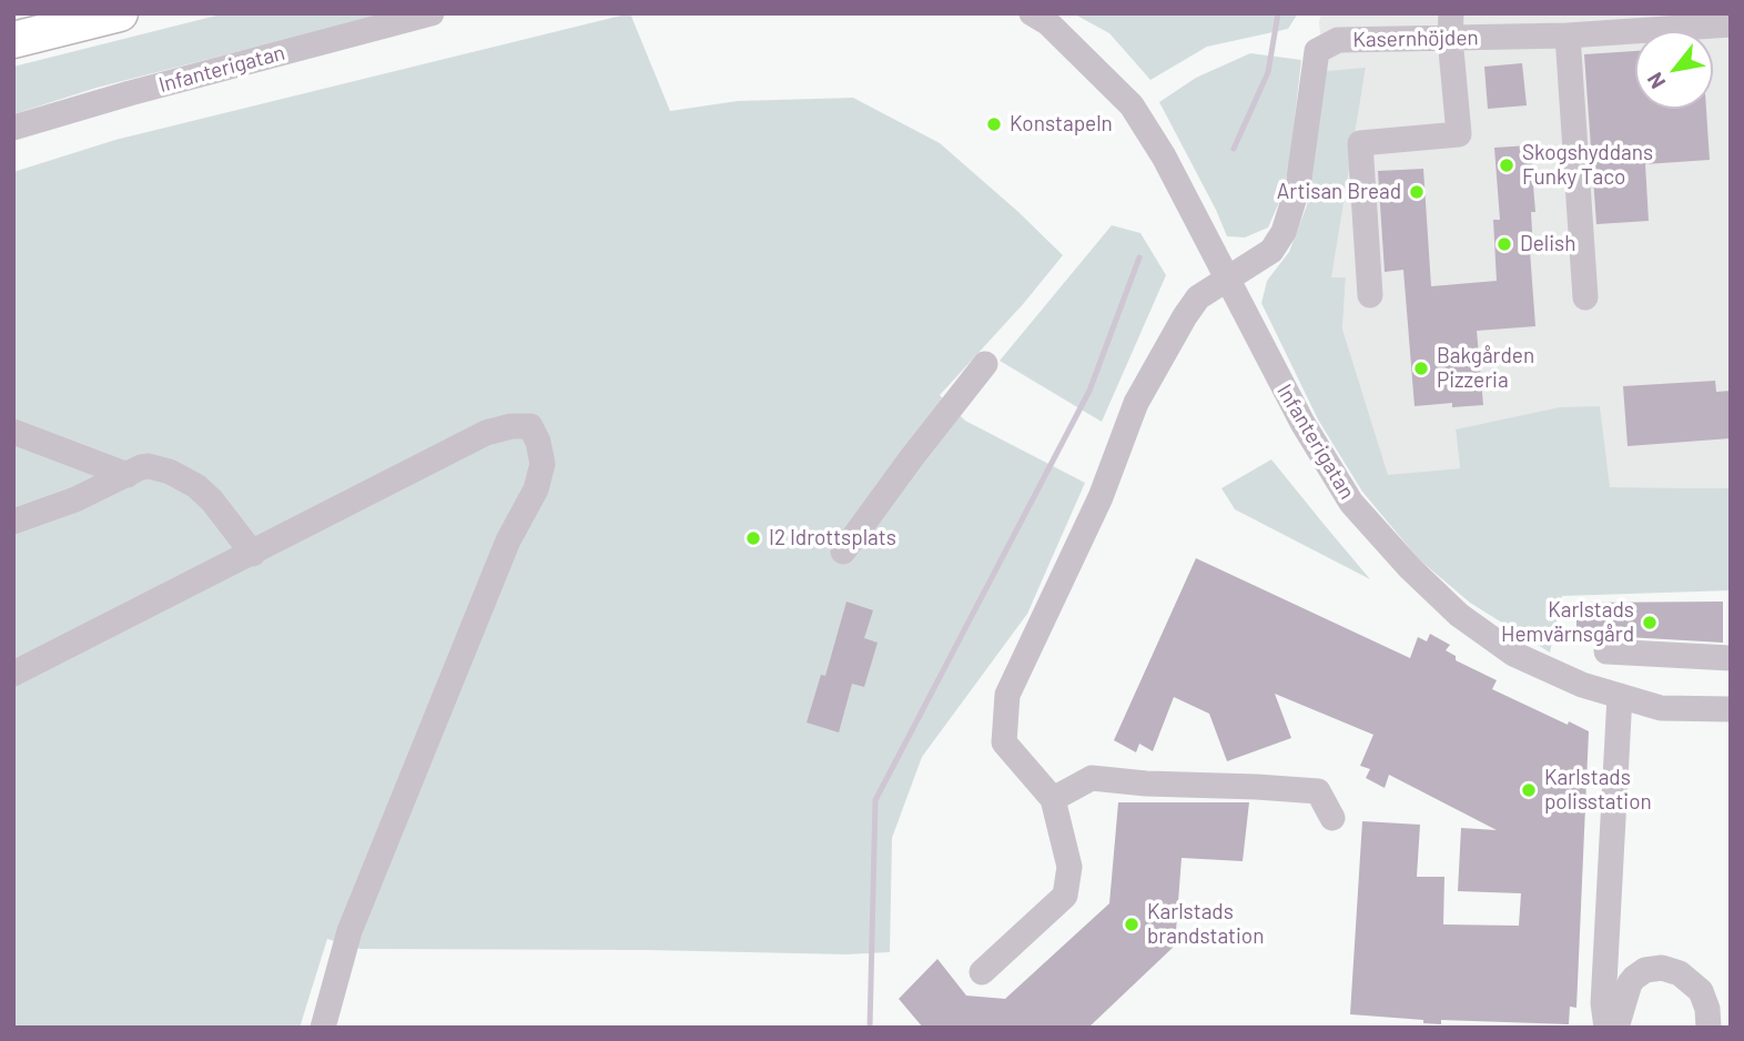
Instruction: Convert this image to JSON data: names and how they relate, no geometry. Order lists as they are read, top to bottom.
{
  "streets": {
    "street": ["Kasernhöjden", "Infanterigatan"]
  },
  "crossings": [
    ["Kasernhöjden", "Infanterigatan"]
  ],
  "places": [
    "Konstapeln",
    "Skogshyddans Funky Taco",
    "Artisan Bread",
    "Delish",
    "Bakgården Pizzeria",
    "I2 Idrottsplats",
    "Karlstads Hemvärnsgård",
    "Karlstads polisstation",
    "Karlstads brandstation"
  ],
  "north": "bottom left"
}
